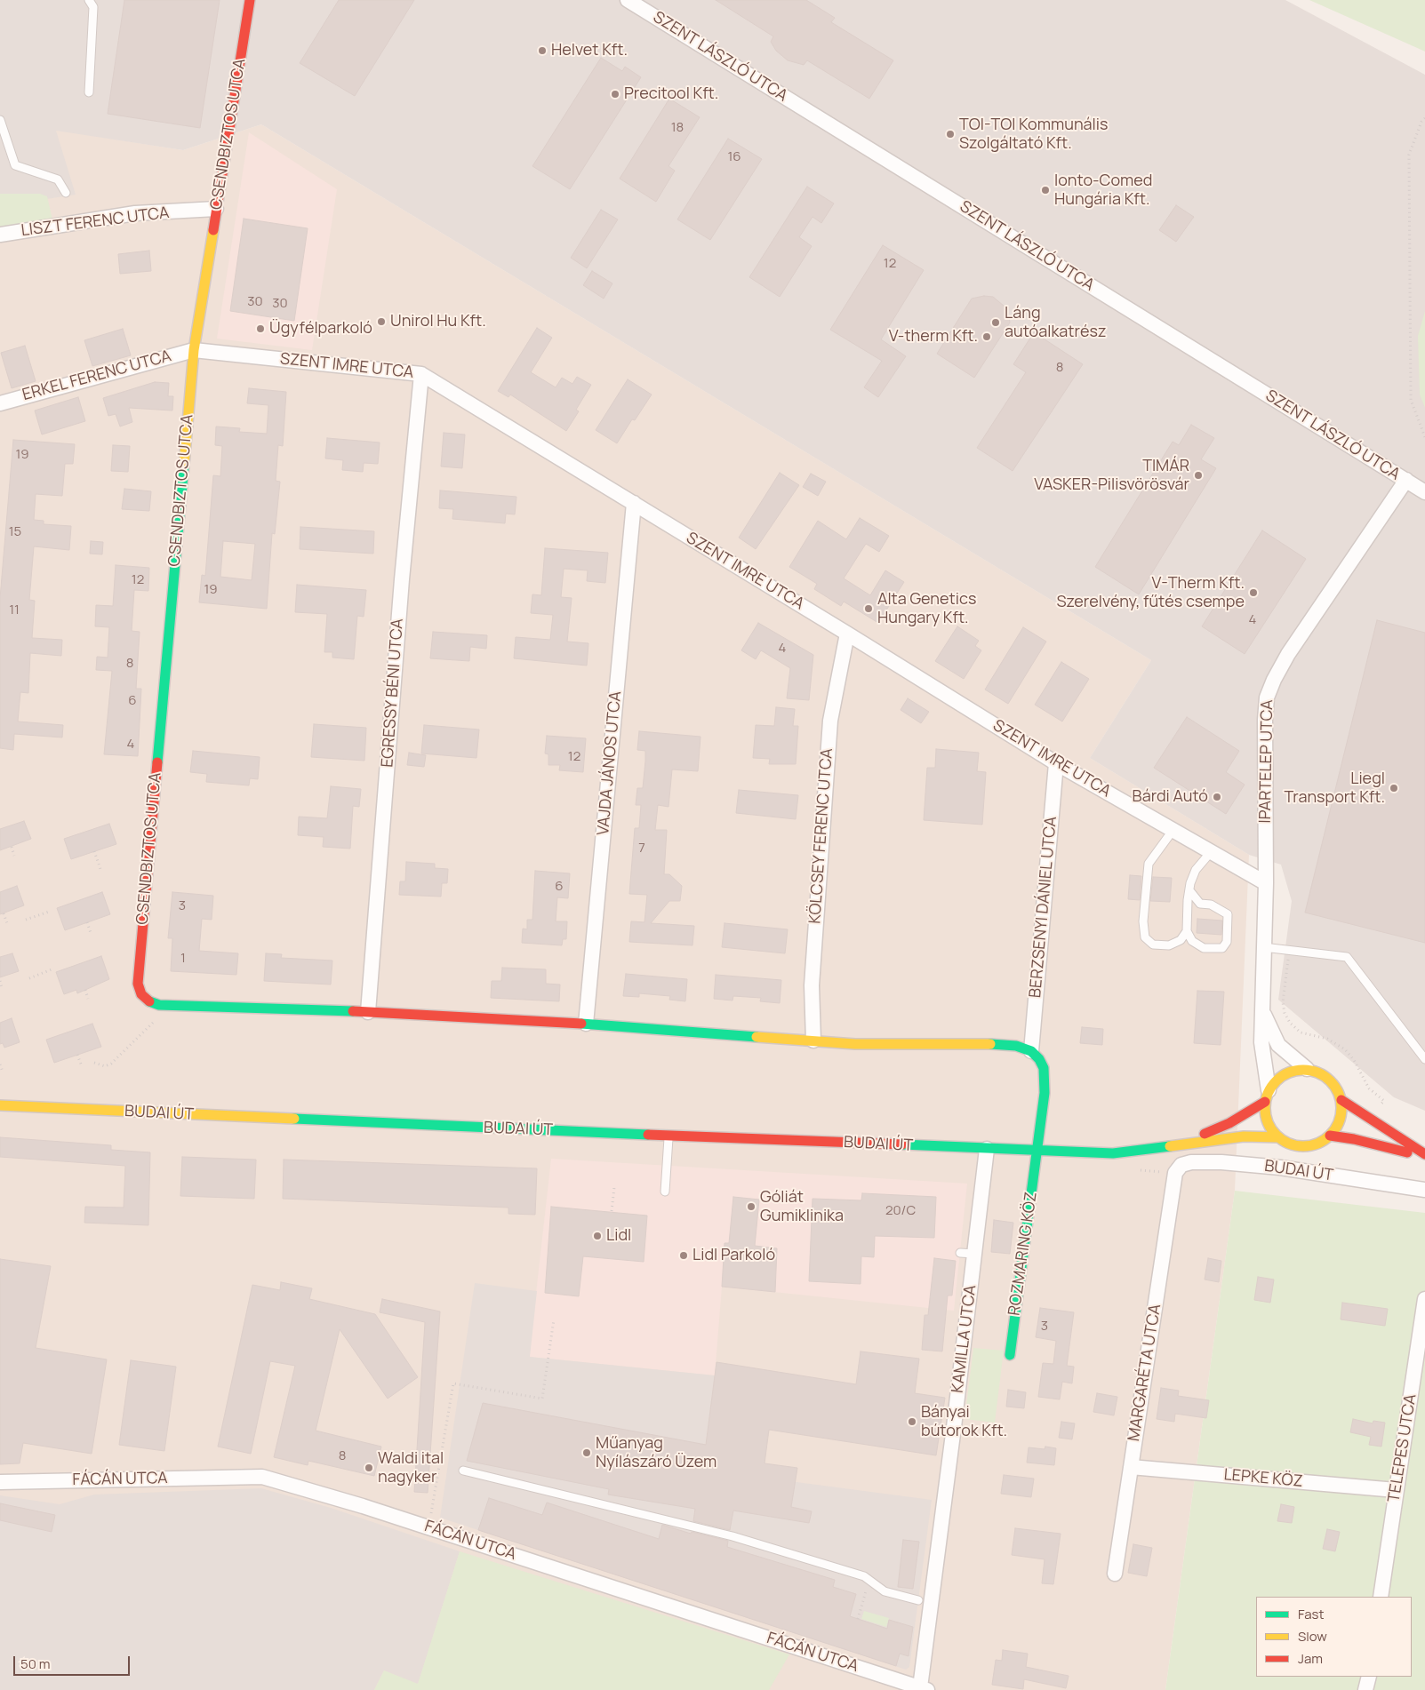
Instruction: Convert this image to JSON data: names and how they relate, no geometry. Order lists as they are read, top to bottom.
{
  "streets": {
    "street": [
      "SZENT LÁSZLÓ UTCA",
      "CSENDBIZTOS UTCA",
      "LISZT FERENC UTCA",
      "SZENT IMRE UTCA",
      "ERKEL FERENC UTCA",
      "EGRESSY BÉNI UTCA",
      "IPARTELEP UTCA",
      "VAJDA JÁNOS UTCA",
      "KÖLCSEY FERENC UTCA",
      "BERZSENYI DÁNIEL UTCA",
      "BUDAI ÚT",
      "ROZMARING KÖZ",
      "KAMILLA UTCA",
      "MARGARÉTA UTCA",
      "TELEPES UTCA",
      "LEPKE KÖZ",
      "FÁCÁN UTCA"
    ]
  },
  "crossings": [
    ["SZENT LÁSZLÓ UTCA", "IPARTELEP UTCA"],
    ["CSENDBIZTOS UTCA", "LISZT FERENC UTCA"],
    ["CSENDBIZTOS UTCA", "SZENT IMRE UTCA"],
    ["CSENDBIZTOS UTCA", "ERKEL FERENC UTCA"],
    ["SZENT IMRE UTCA", "ERKEL FERENC UTCA"],
    ["SZENT IMRE UTCA", "EGRESSY BÉNI UTCA"],
    ["SZENT IMRE UTCA", "IPARTELEP UTCA"],
    ["SZENT IMRE UTCA", "VAJDA JÁNOS UTCA"],
    ["SZENT IMRE UTCA", "KÖLCSEY FERENC UTCA"],
    ["SZENT IMRE UTCA", "BERZSENYI DÁNIEL UTCA"],
    ["BUDAI ÚT", "ROZMARING KÖZ"],
    ["BUDAI ÚT", "KAMILLA UTCA"],
    ["BUDAI ÚT", "MARGARÉTA UTCA"],
    ["KAMILLA UTCA", "FÁCÁN UTCA"],
    ["MARGARÉTA UTCA", "LEPKE KÖZ"],
    ["TELEPES UTCA", "LEPKE KÖZ"]
  ],
  "places": [
    "Helvet Kft.",
    "Precitool Kft.",
    "TOI-TOI Kommunális Szolgáltató Kft.",
    "Ionto-Comed Hungária Kft.",
    "Unirol Hu Kft.",
    "Láng autóalkatrész",
    "Ügyfélparkoló",
    "V-therm Kft.",
    "TIMÁR VASKER-Pilisvörösvár",
    "V-Therm Kft. Szerelvény, fűtés csempe",
    "Alta Genetics Hungary Kft.",
    "Liegl Transport Kft.",
    "Bárdi Autó",
    "Góliát Gumiklinika",
    "Lidl",
    "Lidl Parkoló",
    "Bányai bútorok Kft.",
    "Műanyag Nyílászáró Üzem",
    "Waldi ital nagyker"
  ],
  "house_numbers": [
    "18",
    "16",
    "12",
    "30",
    "30",
    "8",
    "19",
    "15",
    "12",
    "19",
    "11",
    "4",
    "4",
    "8",
    "6",
    "4",
    "12",
    "7",
    "6",
    "3",
    "1",
    "20/C",
    "3",
    "8"
  ],
  "legend": ["Fast", "Slow", "Jam"],
  "scale_bar": "50 m"
}
